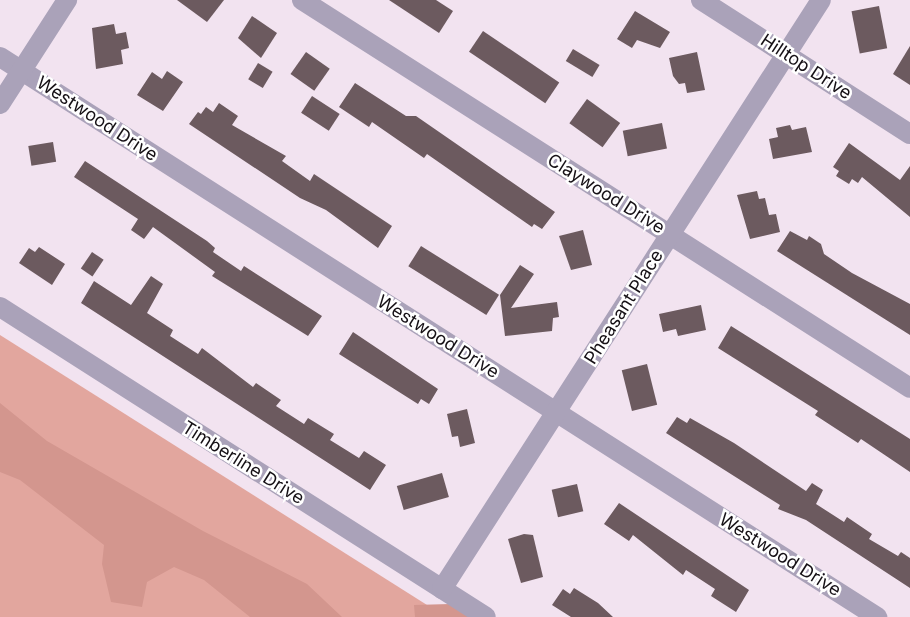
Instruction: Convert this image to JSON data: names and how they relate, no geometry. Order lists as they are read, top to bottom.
{
  "streets": {
    "street": [
      "Hilltop Drive",
      "Westwood Drive",
      "Claywood Drive",
      "Pheasant Place",
      "Timberline Drive"
    ]
  },
  "crossings": [
    ["Hilltop Drive", "Pheasant Place"],
    ["Westwood Drive", "Pheasant Place"],
    ["Claywood Drive", "Pheasant Place"],
    ["Pheasant Place", "Timberline Drive"]
  ]
}
